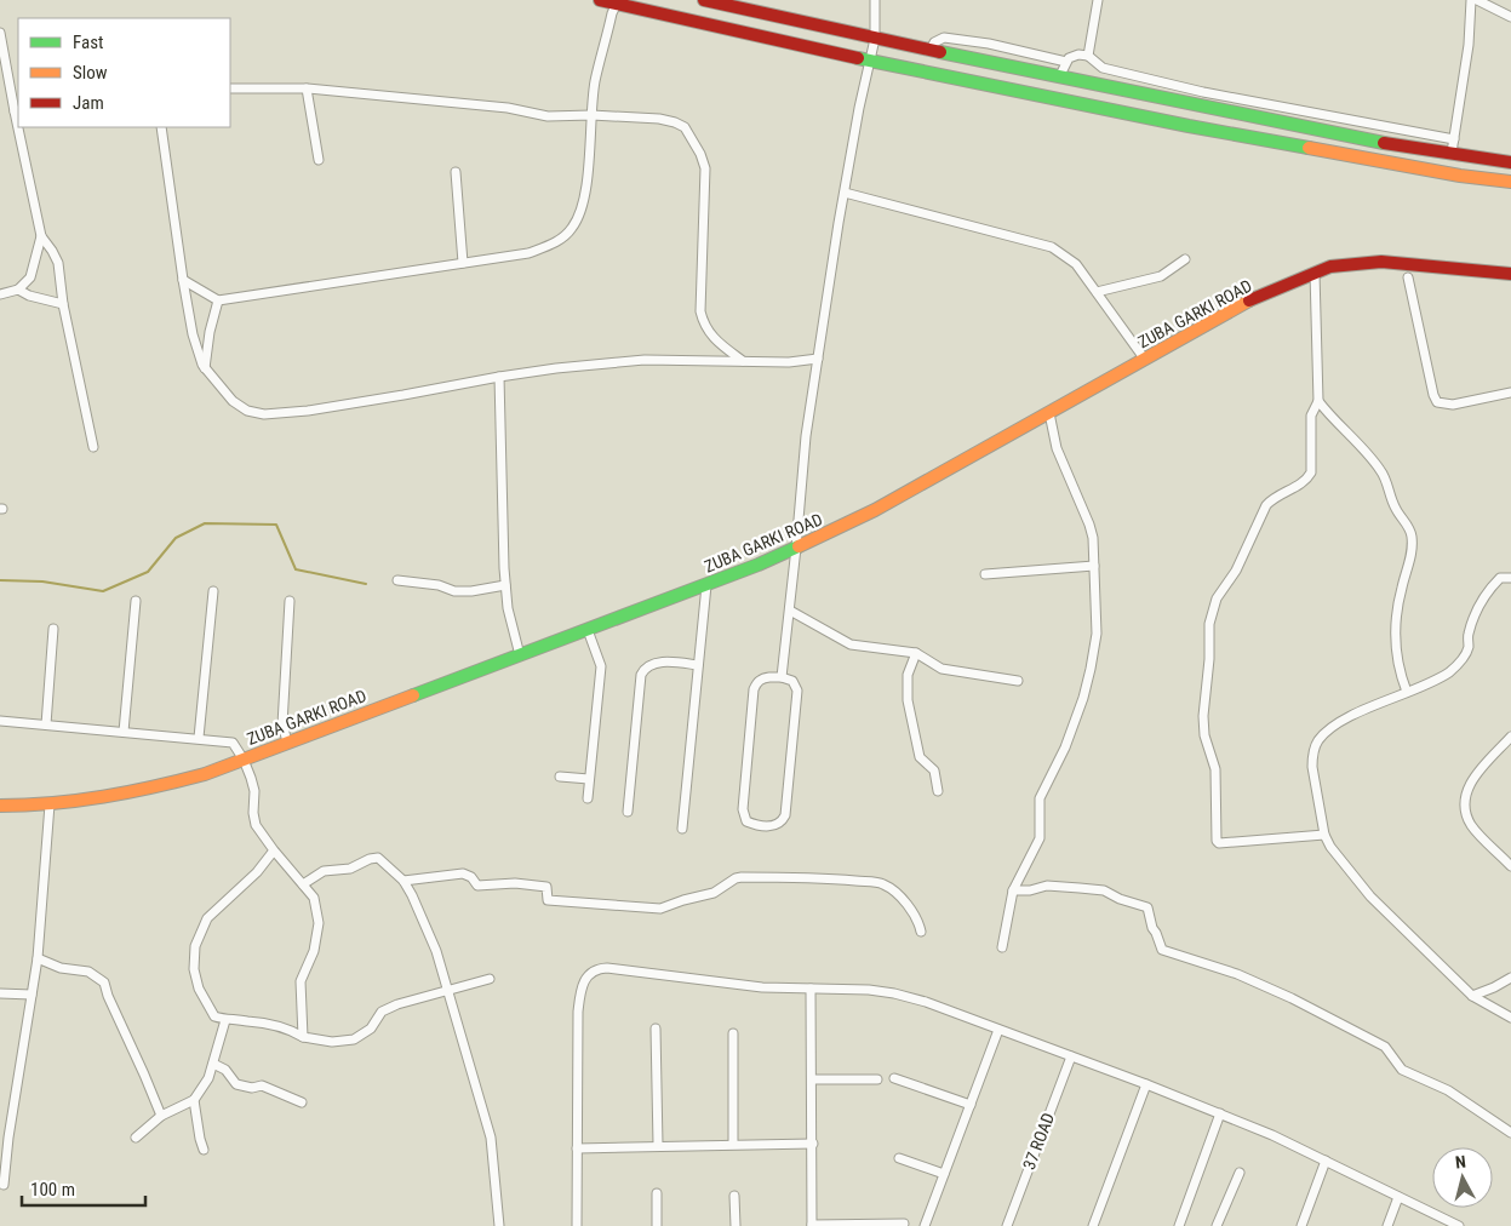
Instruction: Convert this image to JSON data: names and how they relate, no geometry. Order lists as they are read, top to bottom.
{
  "streets": {
    "main road": ["ZUBA GARKI ROAD"],
    "street": ["37 ROAD"]
  },
  "legend": ["Fast", "Slow", "Jam"],
  "scale_bar": "100 m",
  "north": "top"
}
